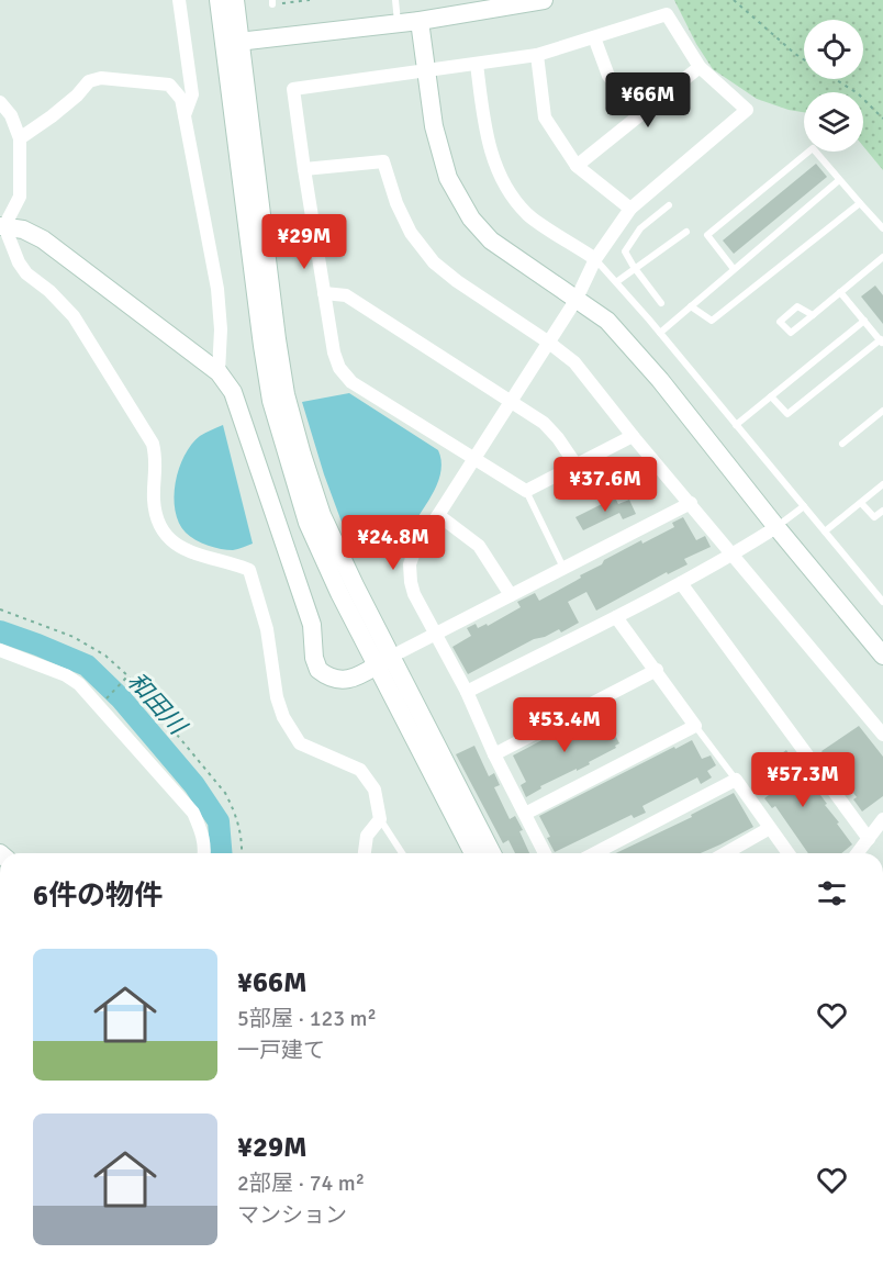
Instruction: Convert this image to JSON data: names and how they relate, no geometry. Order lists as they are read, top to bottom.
{
  "water": ["和田川"],
  "page": {
    "price": [
      "¥66M",
      "¥29M",
      "¥37.6M",
      "¥24.8M",
      "¥53.4M",
      "¥57.3M"
    ],
    "heading": "6件の物件",
    "list": [
      {
        "name": "¥66M",
        "note": "5部屋 · 123 m² · 一戸建て"
      },
      {
        "name": "¥29M",
        "note": "2部屋 · 74 m² · マンション"
      }
    ]
  }
}
